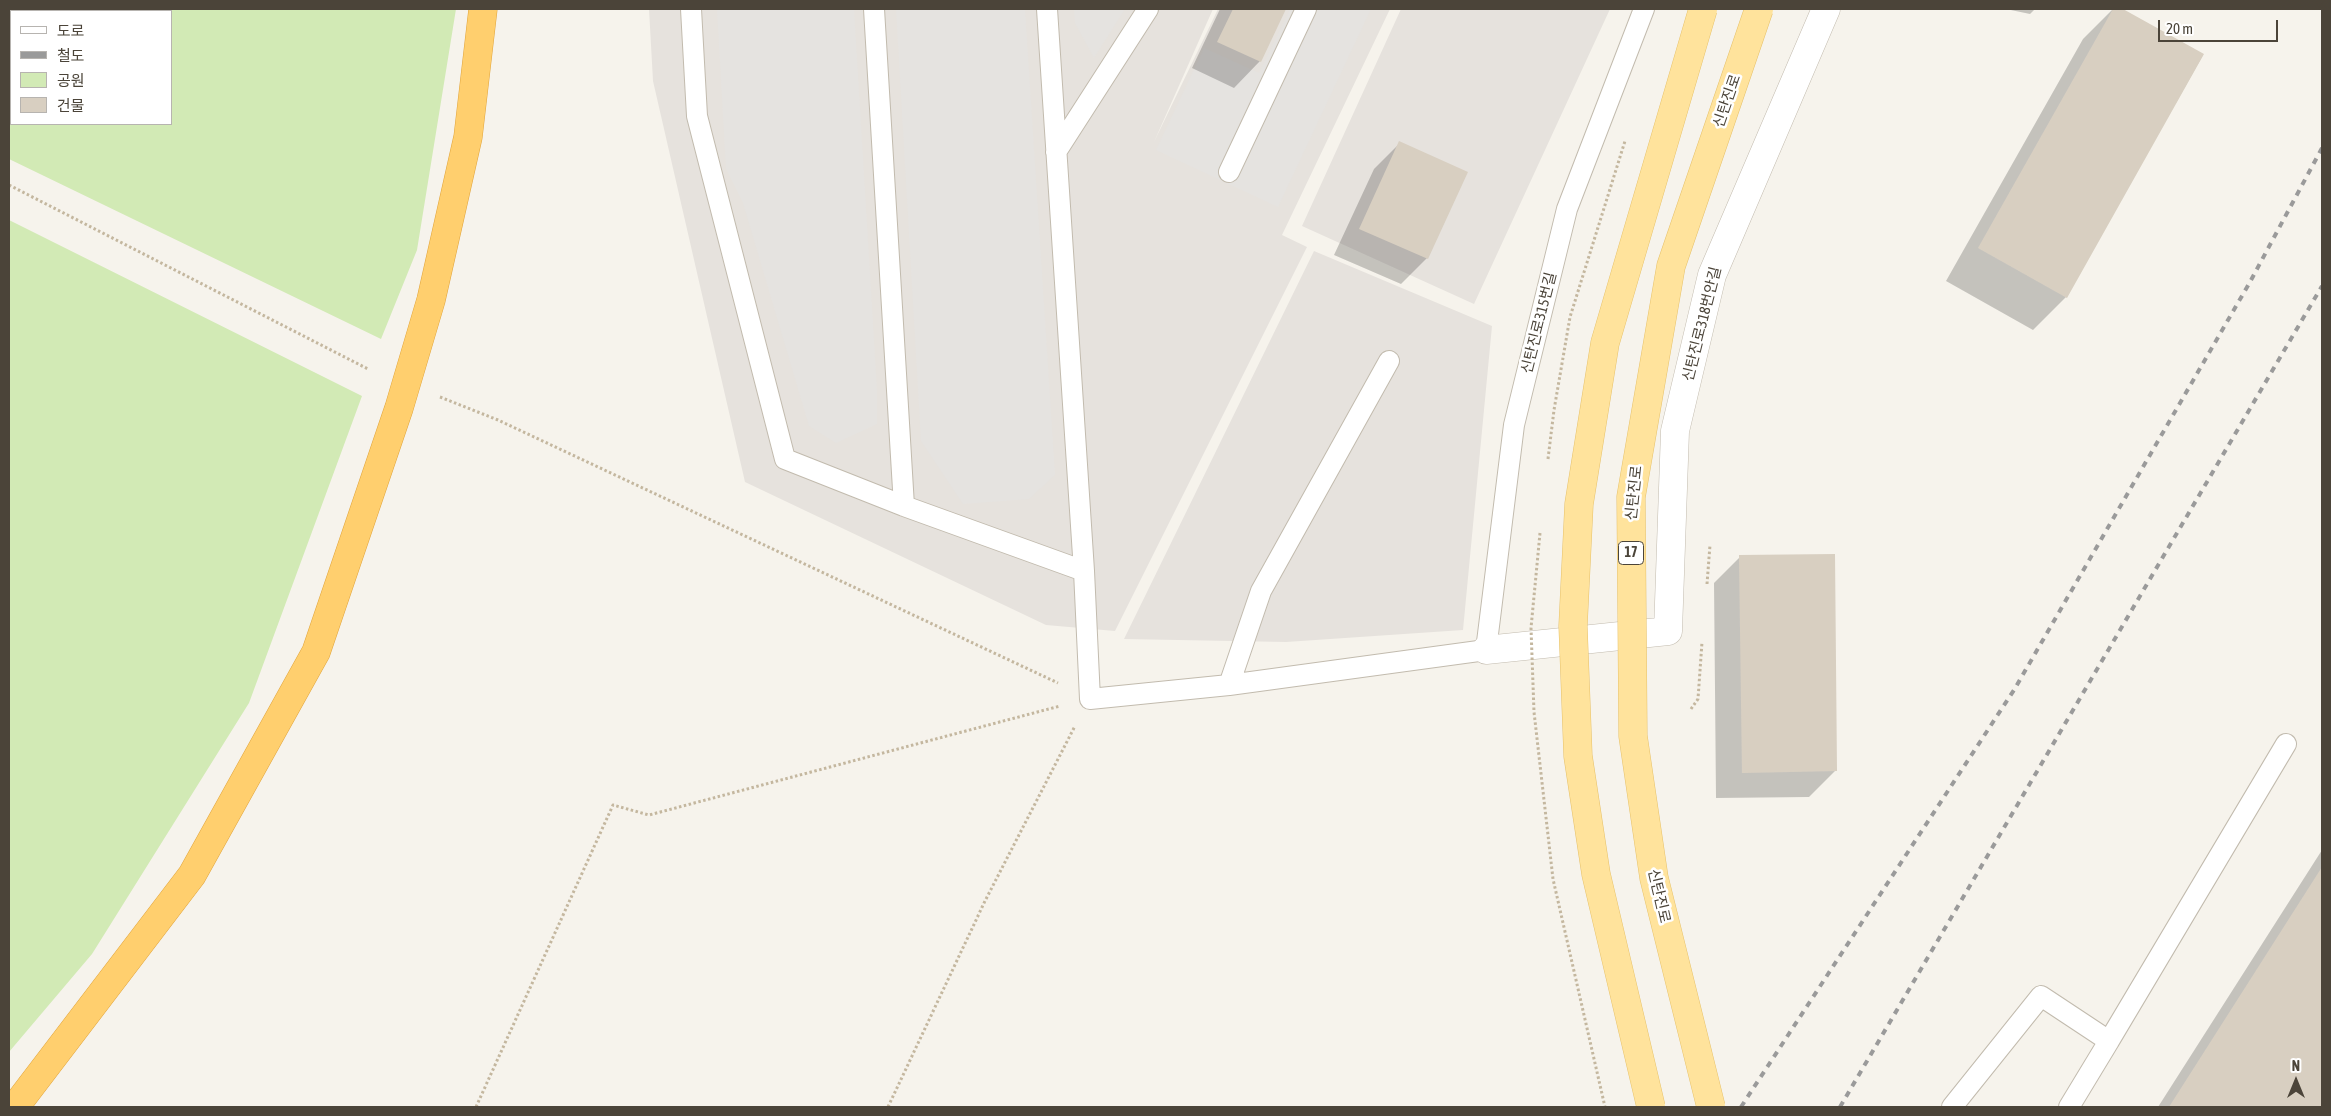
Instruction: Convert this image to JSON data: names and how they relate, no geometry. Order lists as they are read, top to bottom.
{
  "streets": {
    "main road": ["신탄진로", "17"],
    "street": ["신탄진로318번안길"],
    "lane": ["신탄진로315번길"]
  },
  "crossings": [
    ["신탄진로315번길", "신탄진로318번안길"]
  ],
  "legend": [
    "도로",
    "철도",
    "공원",
    "건물"
  ],
  "scale_bar": "20 m",
  "north": "top"
}
